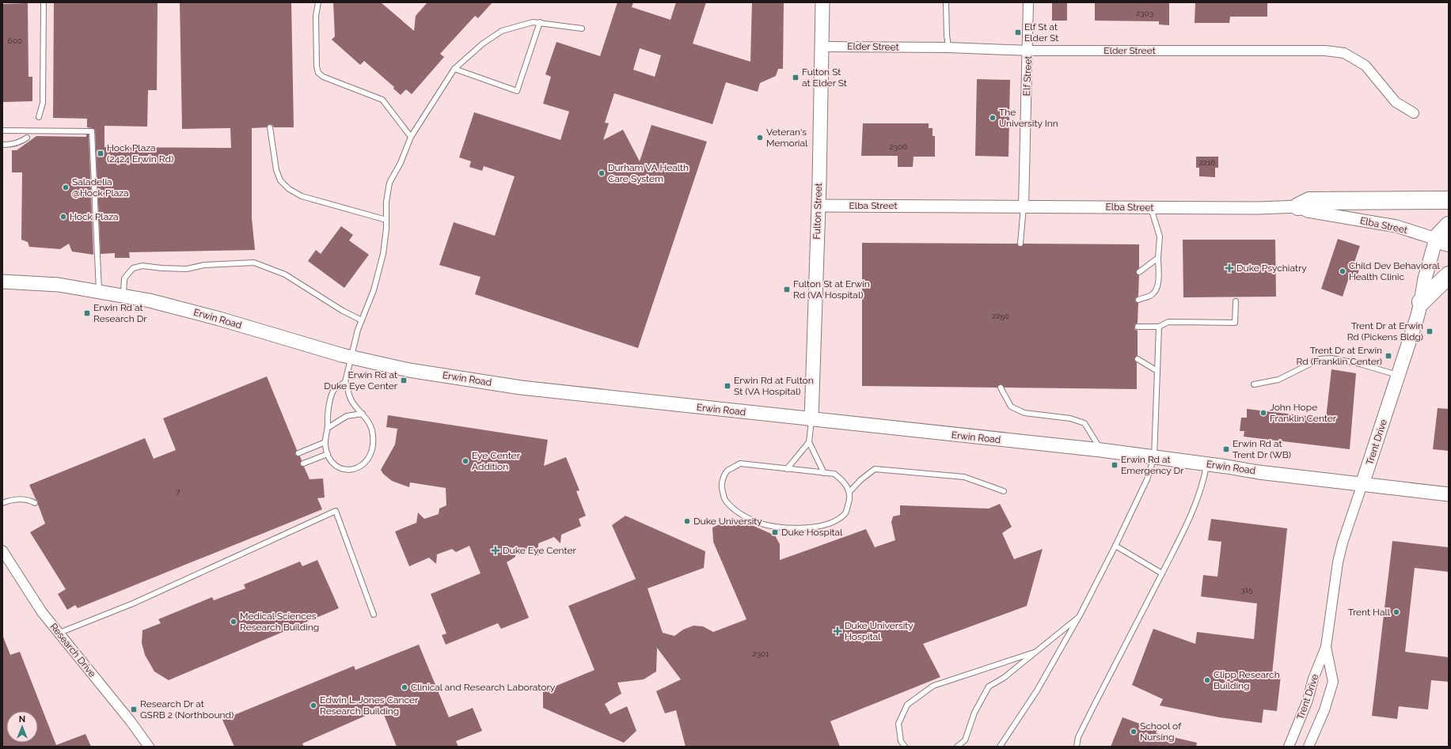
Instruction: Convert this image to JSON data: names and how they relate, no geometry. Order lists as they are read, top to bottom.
{
  "streets": {
    "main road": ["Fulton Street", "Erwin Road", "Trent Drive"],
    "street": [
      "Elder Street",
      "Elf Street",
      "Elba Street",
      "Research Drive"
    ]
  },
  "crossings": [
    ["Elder Street", "Elf Street"],
    ["Elder Street", "Fulton Street"],
    ["Elf Street", "Elba Street"],
    ["Elba Street", "Fulton Street"],
    ["Elba Street", "Trent Drive"],
    ["Fulton Street", "Erwin Road"],
    ["Erwin Road", "Trent Drive"]
  ],
  "places": {
    "transit": [
      "Elf St at Elder St",
      "Fulton St at Elder St",
      "Hock Plaza (2424 Erwin Rd)",
      "Fulton St at Erwin Rd (VA Hospital)",
      "Erwin Rd at Research Dr",
      "Trent Dr at Erwin Rd (Pickens Bldg)",
      "Trent Dr at Erwin Rd (Franklin Center)",
      "Erwin Rd at Duke Eye Center",
      "Erwin Rd at Fulton St (VA Hospital)",
      "Erwin Rd at Trent Dr (WB)",
      "Erwin Rd at Emergency Dr",
      "Duke Hospital",
      "Research Dr at GSRB 2 (Northbound)"
    ],
    "other": [
      "The University Inn",
      "Veteran's Memorial",
      "Durham VA Health Care System",
      "Saladelia @Hock Plaza",
      "Hock Plaza",
      "Child Dev Behavioral Health Clinic",
      "John Hope Franklin Center",
      "Eye Center Addition",
      "Duke University",
      "Trent Hall",
      "Medical Sciences Research Building",
      "Clipp Research Building",
      "Clinical and Research Laboratory",
      "Edwin L. Jones Cancer Research Building",
      "School of Nursing"
    ],
    "health": ["Duke Psychiatry", "Duke Eye Center", "Duke University Hospital"]
  },
  "house_numbers": [
    "2303",
    "600",
    "2306",
    "2216",
    "2250",
    "7",
    "315",
    "2301"
  ],
  "north": "top"
}
